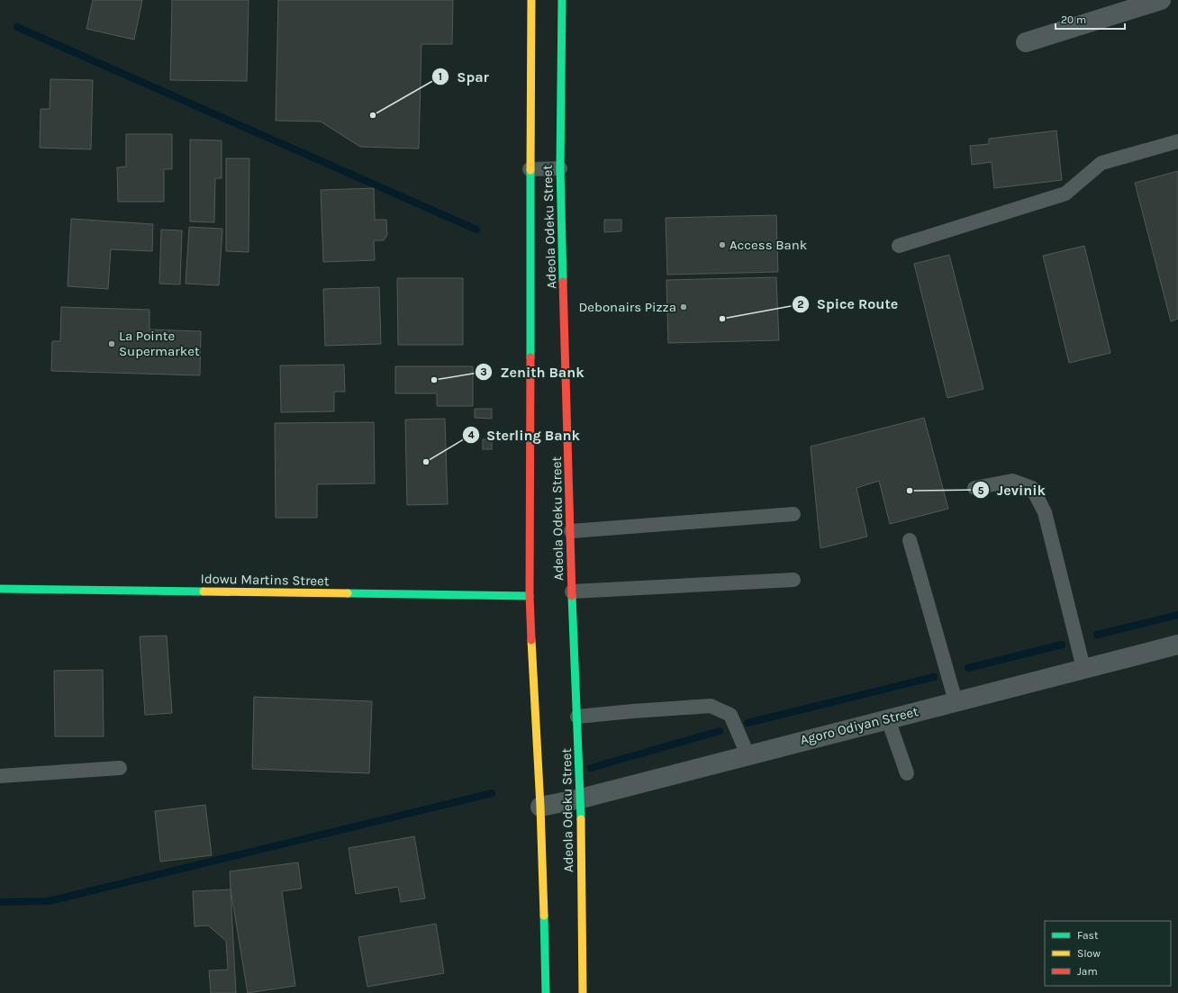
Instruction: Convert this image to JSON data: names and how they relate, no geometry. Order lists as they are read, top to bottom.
{
  "streets": {
    "main road": ["Adeola Odeku Street", "Idowu Martins Street"],
    "street": ["Agoro Odiyan Street"]
  },
  "crossings": [
    ["Adeola Odeku Street", "Idowu Martins Street"],
    ["Adeola Odeku Street", "Agoro Odiyan Street"]
  ],
  "places": [
    "Spar",
    "Access Bank",
    "Debonairs Pizza",
    "Spice Route",
    "La Pointe Supermarket",
    "Zenith Bank",
    "Sterling Bank",
    "Jevinik"
  ],
  "legend": ["Fast", "Slow", "Jam"],
  "scale_bar": "20 m"
}
